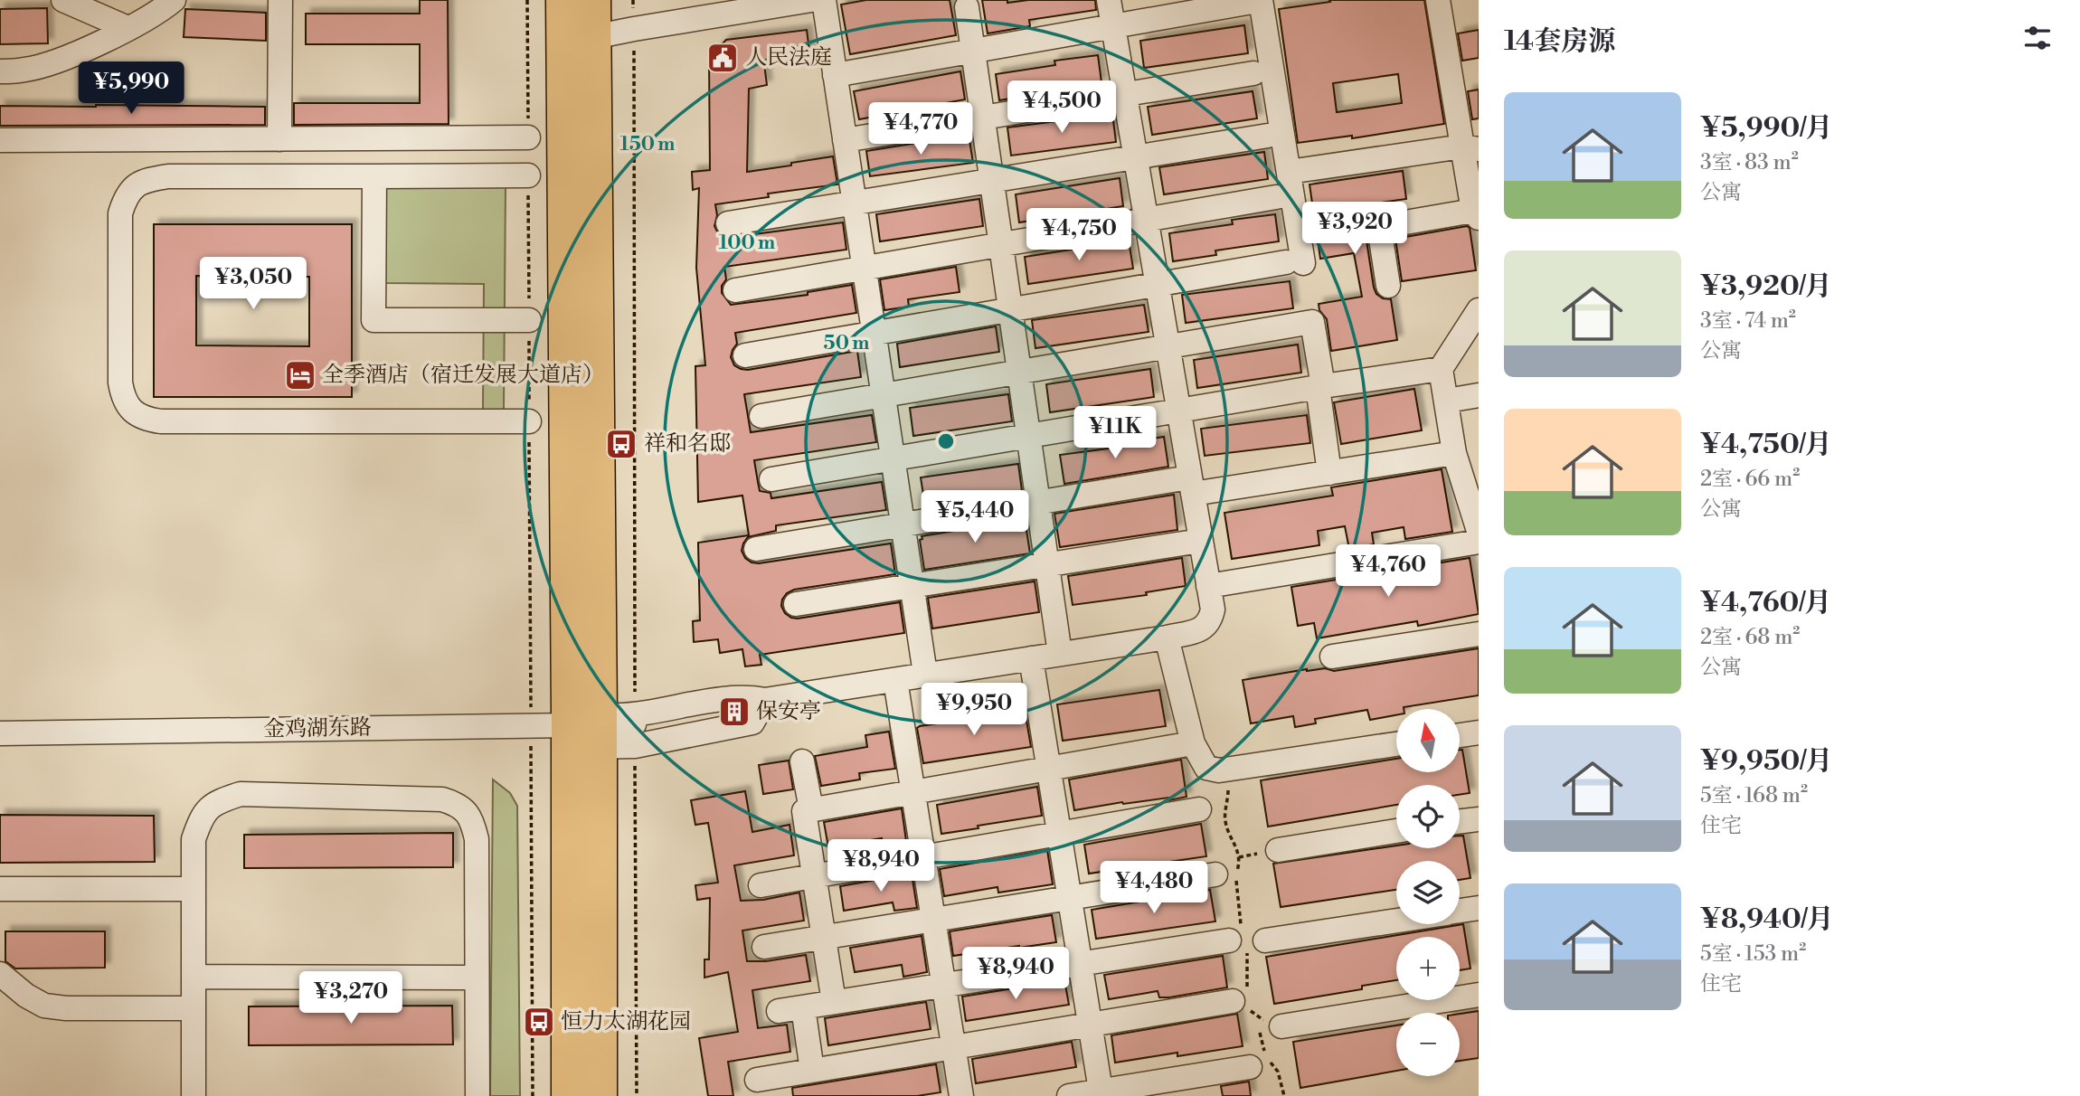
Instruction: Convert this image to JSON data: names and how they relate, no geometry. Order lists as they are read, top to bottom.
{
  "streets": {
    "street": ["金鸡湖东路"]
  },
  "places": {
    "public building": ["人民法庭"],
    "hotel": ["全季酒店（宿迁发展大道店）"],
    "bus stop": ["祥和名邸", "恒力太湖花园"],
    "building": ["保安亭"]
  },
  "north": "top",
  "page": {
    "heading": "14套房源",
    "price": [
      "¥5,990",
      "¥4,500",
      "¥4,770",
      "¥3,920",
      "¥4,750",
      "¥3,050",
      "¥11K",
      "¥5,440",
      "¥4,760",
      "¥9,950",
      "¥8,940",
      "¥4,480",
      "¥8,940",
      "¥3,270"
    ],
    "list": [
      {
        "name": "¥5,990/月",
        "note": "3室 · 83 m² · 公寓"
      },
      {
        "name": "¥3,920/月",
        "note": "3室 · 74 m² · 公寓"
      },
      {
        "name": "¥4,750/月",
        "note": "2室 · 66 m² · 公寓"
      },
      {
        "name": "¥4,760/月",
        "note": "2室 · 68 m² · 公寓"
      },
      {
        "name": "¥9,950/月",
        "note": "5室 · 168 m² · 住宅"
      },
      {
        "name": "¥8,940/月",
        "note": "5室 · 153 m² · 住宅"
      }
    ],
    "map_buttons": ["+", "−"]
  },
  "rings": ["150 m", "100 m", "50 m"]
}
